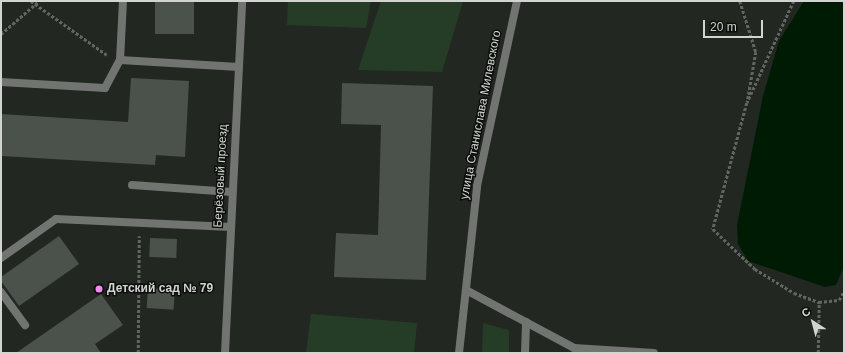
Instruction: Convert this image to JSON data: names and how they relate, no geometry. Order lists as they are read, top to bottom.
{
  "streets": {
    "street": ["улица Станислава Милевского", "Берёзовый проезд"]
  },
  "places": ["Детский сад № 79"],
  "scale_bar": "20 m",
  "north": "top left"
}
